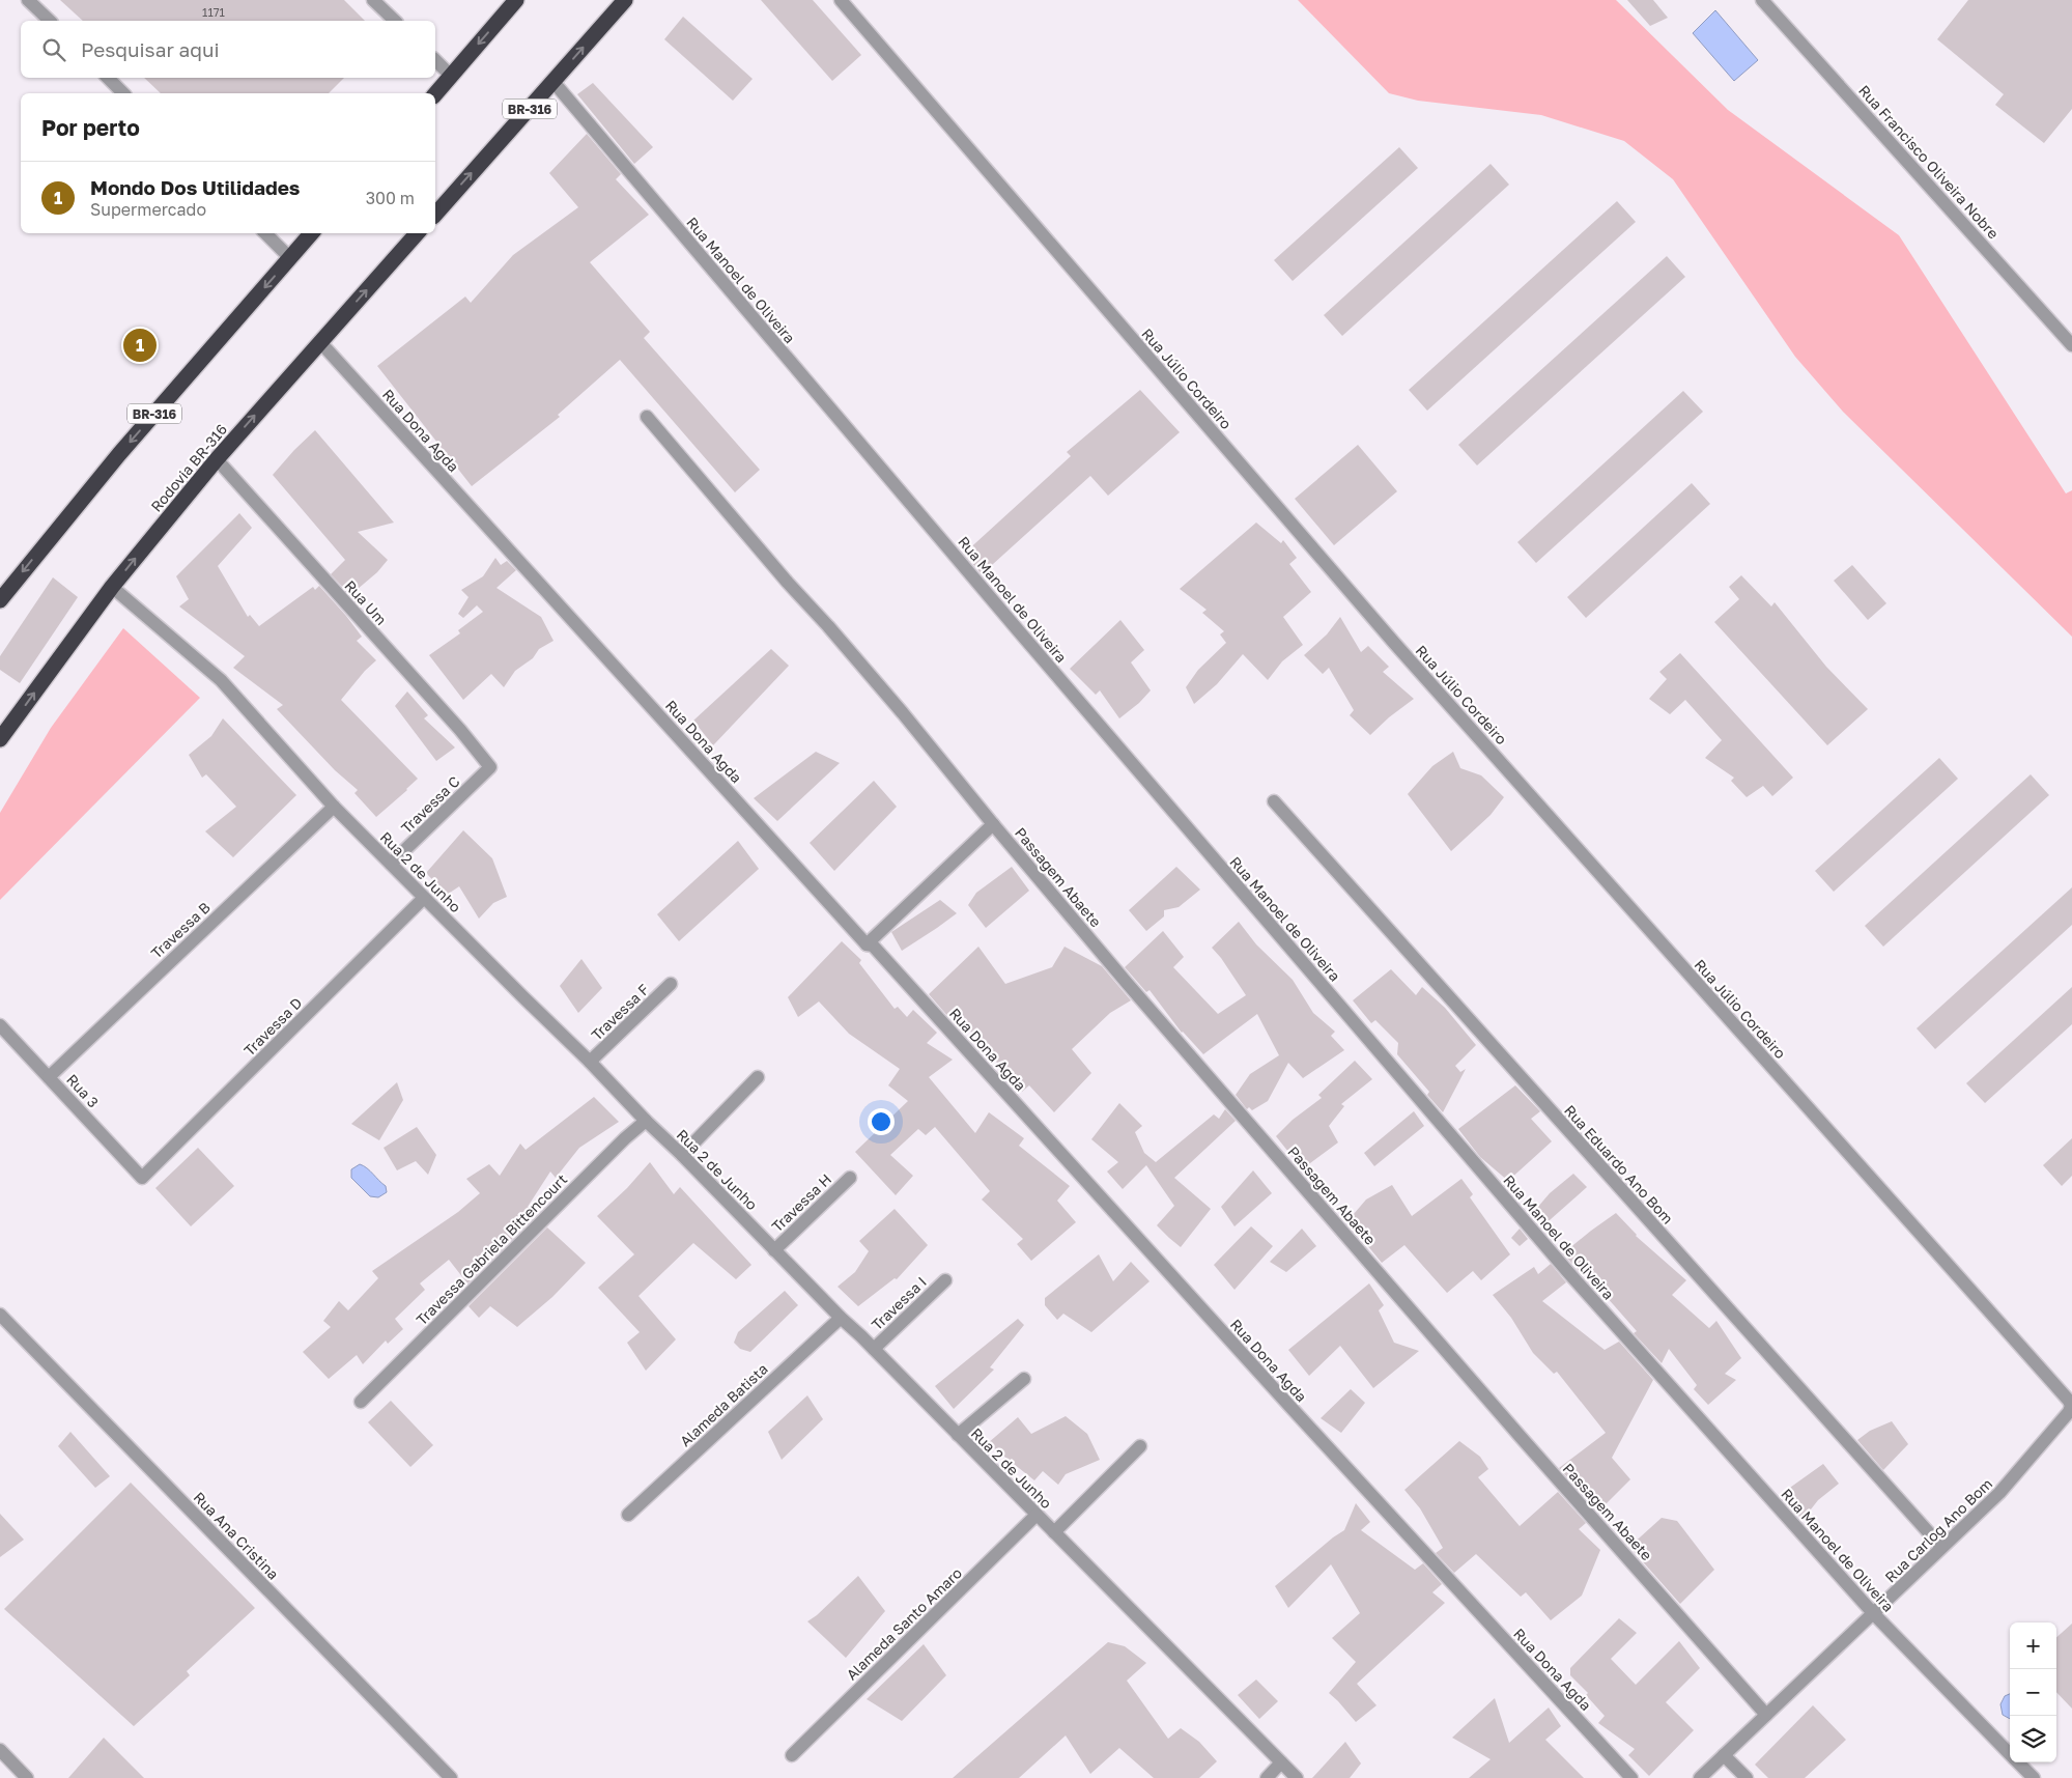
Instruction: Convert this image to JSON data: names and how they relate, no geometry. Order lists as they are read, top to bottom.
{
  "streets": {
    "highway": ["BR-316", "Rodovia BR-316"],
    "street": [
      "Rua Francisco Oliveira Nobre",
      "Rua Manoel de Oliveira",
      "Rua Júlio Cordeiro",
      "Rua Dona Agda",
      "Rua Um",
      "Travessa C",
      "Rua 2 de Junho",
      "Passagem Abaete",
      "Travessa B",
      "Travessa F",
      "Travessa D",
      "Rua 3",
      "Rua Eduardo Ano Bom",
      "Travessa H",
      "Travessa Gabriela Bittencourt",
      "Travessa I",
      "Alameda Batista",
      "Rua Carlog Ano Bom",
      "Rua Ana Cristina",
      "Alameda Santo Amaro"
    ]
  },
  "crossings": [
    ["BR-316", "Rua Manoel de Oliveira"],
    ["Rua Manoel de Oliveira", "Rua Carlog Ano Bom"],
    ["Rua Júlio Cordeiro", "Rua Carlog Ano Bom"],
    ["Rua Dona Agda", "Rodovia BR-316"],
    ["Rodovia BR-316", "Rua Um"],
    ["Rodovia BR-316", "Rua 2 de Junho"],
    ["Rua Um", "Travessa C"],
    ["Travessa C", "Rua 2 de Junho"],
    ["Rua 2 de Junho", "Travessa B"],
    ["Rua 2 de Junho", "Travessa F"],
    ["Rua 2 de Junho", "Travessa D"],
    ["Rua 2 de Junho", "Travessa H"],
    ["Rua 2 de Junho", "Travessa Gabriela Bittencourt"],
    ["Rua 2 de Junho", "Travessa I"],
    ["Rua 2 de Junho", "Alameda Batista"],
    ["Rua 2 de Junho", "Alameda Santo Amaro"],
    ["Passagem Abaete", "Rua Carlog Ano Bom"],
    ["Travessa B", "Rua 3"],
    ["Travessa D", "Rua 3"],
    ["Rua Eduardo Ano Bom", "Rua Carlog Ano Bom"]
  ],
  "house_numbers": ["1171"],
  "page": {
    "search": "Pesquisar aqui",
    "heading": "Por perto",
    "list": [
      {
        "mark": "1",
        "name": "Mondo Dos Utilidades",
        "note": "Supermercado",
        "value": "300 m"
      }
    ],
    "pins": "1",
    "map_buttons": ["+", "−"]
  }
}
